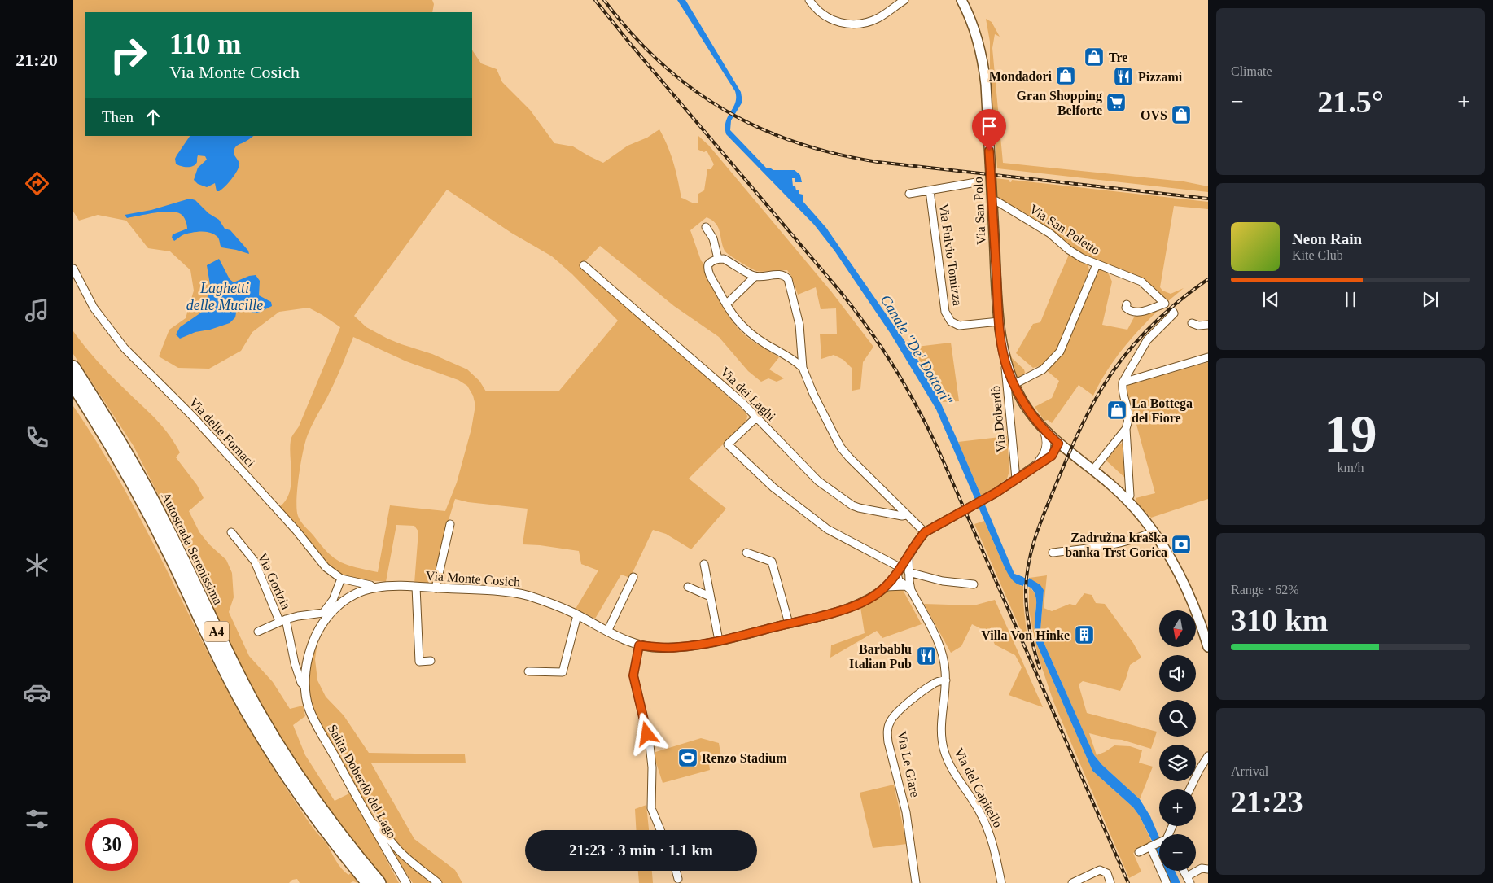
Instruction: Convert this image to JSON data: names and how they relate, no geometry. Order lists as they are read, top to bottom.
{
  "streets": {
    "highway": ["Autostrada Serenissima", "A4"],
    "main road": ["Via San Polo"],
    "street": [
      "Via San Poletto",
      "Via Fulvio Tomizza",
      "Via dei Laghi",
      "Via Doberdò",
      "Via delle Fornaci",
      "Via Monte Cosich",
      "Via Gorizia",
      "Via Le Giare",
      "Salita Doberdò del Lago",
      "Via del Capitello"
    ]
  },
  "crossings": [
    ["Via San Polo", "Via Fulvio Tomizza"],
    ["Via San Polo", "Via Doberdò"],
    ["Via delle Fornaci", "Via Monte Cosich"],
    ["Via delle Fornaci", "Via Gorizia"],
    ["Via delle Fornaci", "Salita Doberdò del Lago"],
    ["Via Monte Cosich", "Salita Doberdò del Lago"],
    ["Via Monte Cosich", "Via del Capitello"],
    ["Via Gorizia", "Salita Doberdò del Lago"],
    ["Via Le Giare", "Via del Capitello"]
  ],
  "water": ["Laghetti delle Mucille", "Canale \"De' Dottori\""],
  "places": {
    "shop": [
      "Tre",
      "Mondadori",
      "OVS",
      "La Bottega del Fiore"
    ],
    "restaurant": ["Pizzamì", "Barbablu Italian Pub"],
    "supermarket": ["Gran Shopping Belforte"],
    "bank": ["Zadružna kraška banka Trst Gorica"],
    "building": ["Villa Von Hinke"],
    "sports": ["Renzo Stadium"]
  },
  "north": "bottom",
  "page": {
    "tabs": "21:20",
    "tile": [
      "Climate",
      ["19", "km/h"],
      ["Range · 62%", "310 km"],
      ["Arrival", "21:23"]
    ],
    "turn": ["110 m", "Via Monte Cosich"],
    "heat": ["−", "21.5°", "+"],
    "then": "Then",
    "song": ["Neon Rain", "Kite Club"],
    "map_buttons": ["+", "−"],
    "limit": "30",
    "trip": "21:23 · 3 min · 1.1 km"
  }
}
